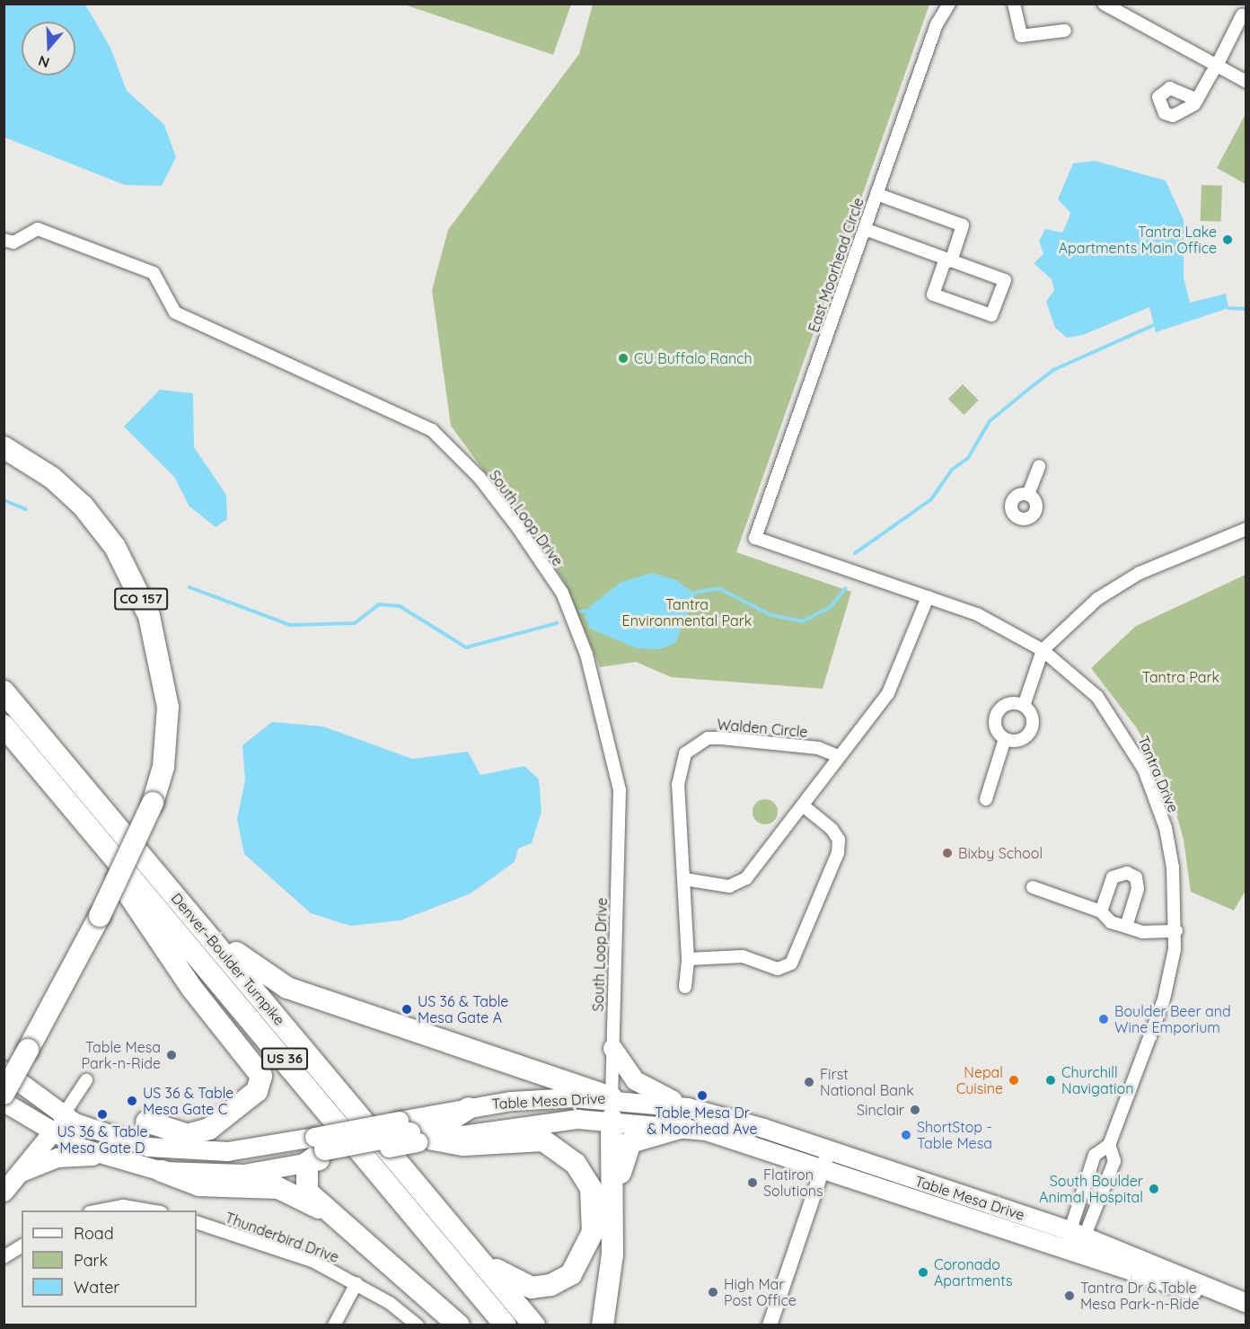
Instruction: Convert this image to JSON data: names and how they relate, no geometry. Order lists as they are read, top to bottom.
{
  "streets": {
    "highway": [
      "CO 157",
      "Denver–Boulder Turnpike",
      "US 36",
      "Table Mesa Drive"
    ],
    "street": [
      "East Moorhead Circle",
      "South Loop Drive",
      "Walden Circle",
      "Tantra Drive",
      "Thunderbird Drive"
    ]
  },
  "crossings": [
    ["East Moorhead Circle", "Tantra Drive"],
    ["South Loop Drive", "Table Mesa Drive"],
    ["Tantra Drive", "Table Mesa Drive"]
  ],
  "parks": ["Tantra Environmental Park", "Tantra Park"],
  "places": [
    "Tantra Lake Apartments Main Office",
    "CU Buffalo Ranch",
    "Bixby School",
    "US 36 & Table Mesa Gate A",
    "Boulder Beer and Wine Emporium",
    "Table Mesa Park-n-Ride",
    "Nepal Cuisine",
    "Churchill Navigation",
    "First National Bank",
    "Table Mesa Dr & Moorhead Ave",
    "US 36 & Table Mesa Gate C",
    "Sinclair",
    "US 36 & Table Mesa Gate D",
    "ShortStop - Table Mesa",
    "Flatiron Solutions",
    "South Boulder Animal Hospital",
    "Coronado Apartments",
    "High Mar Post Office",
    "Tantra Dr & Table Mesa Park-n-Ride"
  ],
  "legend": ["Road", "Park", "Water"],
  "north": "bottom"
}
